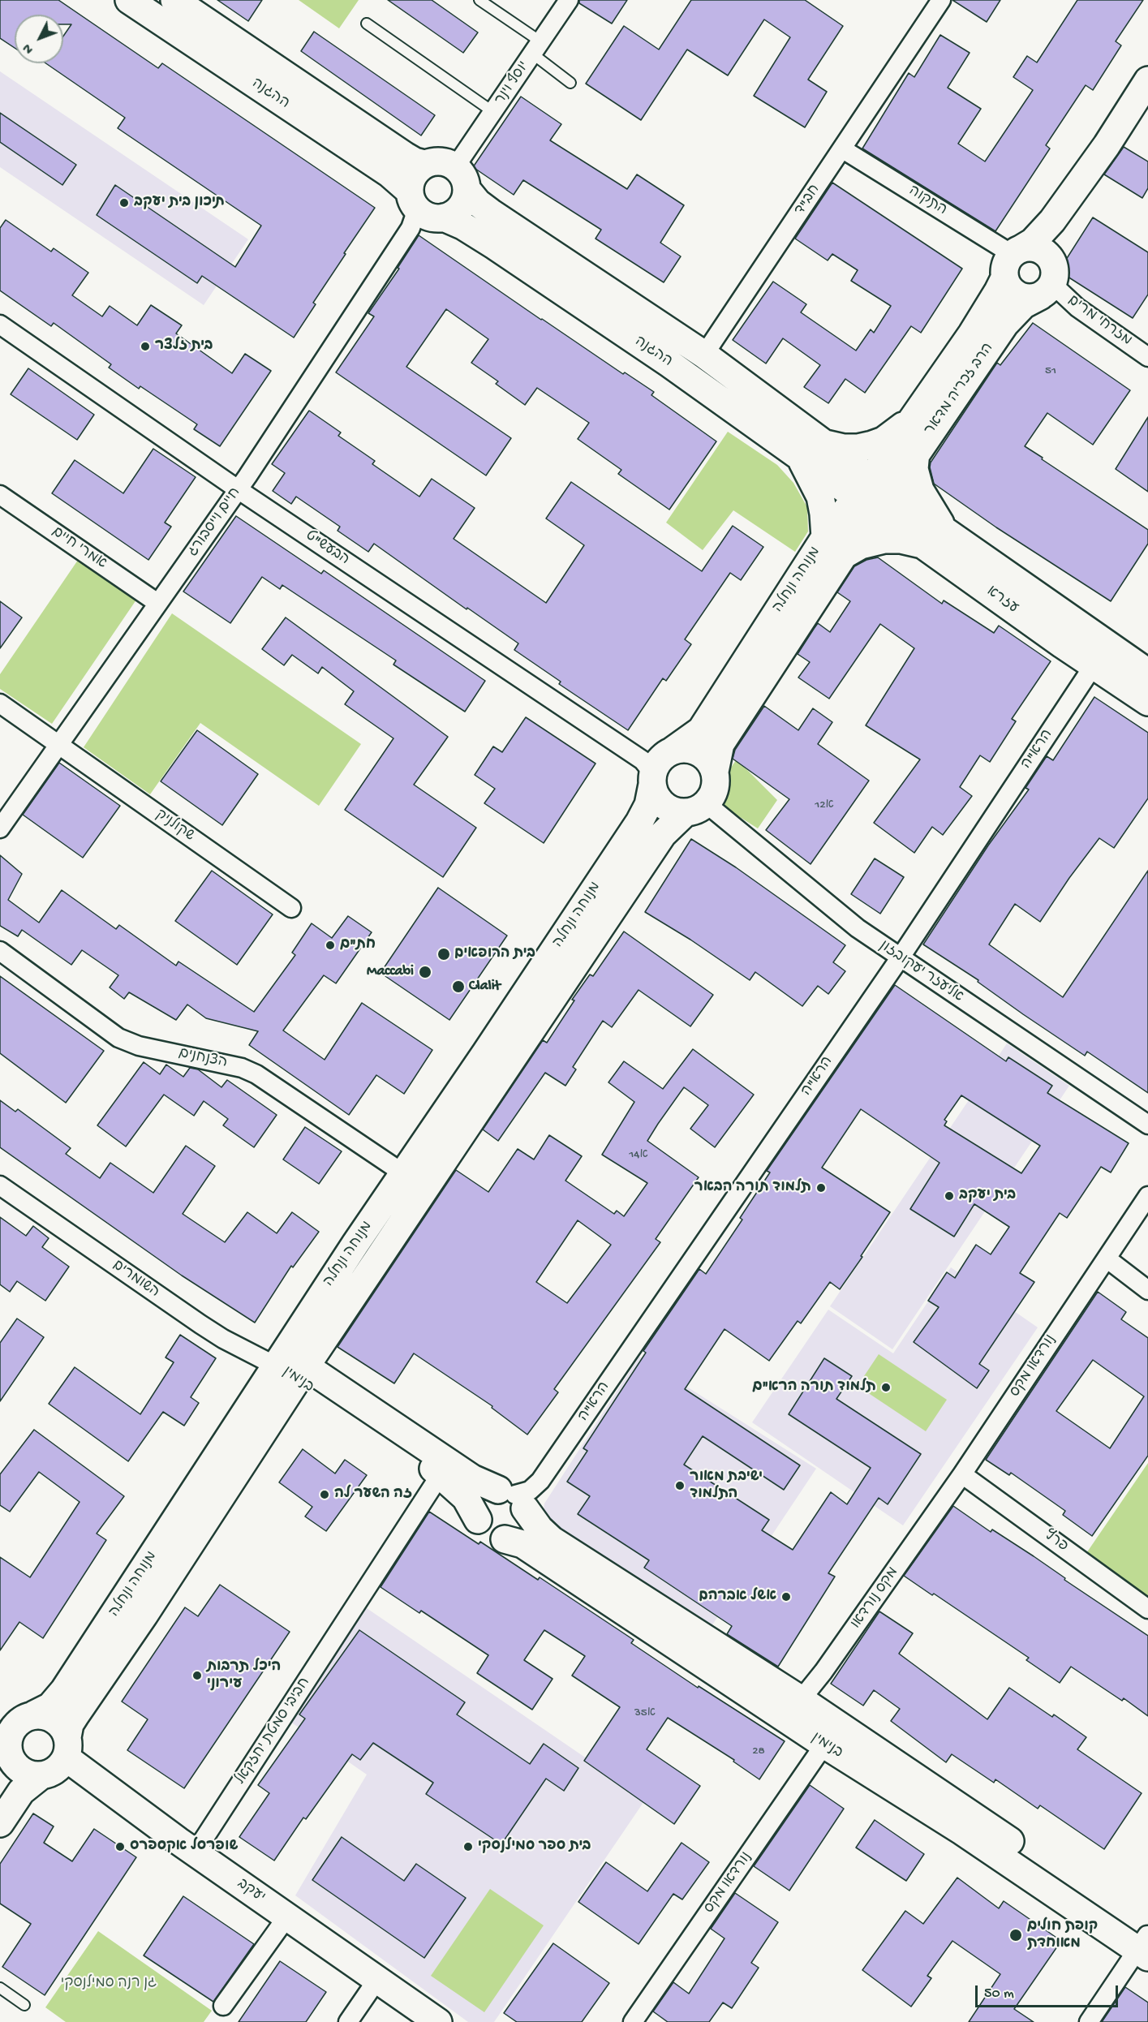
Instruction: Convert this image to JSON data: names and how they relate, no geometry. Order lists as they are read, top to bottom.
{
  "streets": {
    "street": [
      "יוסף וינר",
      "ההגנה",
      "חב\"ד",
      "התקוה",
      "מזרחי מרים",
      "הרב זכריה מדאר",
      "חיים וייסבורג",
      "אמרי חיים",
      "הבעש\"ט",
      "מנוחה ונחלה",
      "עזרא",
      "הרא\"ה",
      "שקולניק",
      "אליעזר יעקובזון",
      "הצנחנים",
      "השומרים",
      "נורדאו מקס",
      "בנימין",
      "פרץ",
      "מקס נורדאו",
      "חביבי סמטת יחזקאל",
      "יעקב"
    ]
  },
  "crossings": [
    ["יוסף וינר", "ההגנה"],
    ["יוסף וינר", "חיים וייסבורג"],
    ["ההגנה", "חב\"ד"],
    ["ההגנה", "הרב זכריה מדאר"],
    ["ההגנה", "חיים וייסבורג"],
    ["ההגנה", "מנוחה ונחלה"],
    ["ההגנה", "עזרא"],
    ["חב\"ד", "התקוה"],
    ["התקוה", "הרב זכריה מדאר"],
    ["מזרחי מרים", "הרב זכריה מדאר"],
    ["הרב זכריה מדאר", "מנוחה ונחלה"],
    ["הרב זכריה מדאר", "עזרא"],
    ["חיים וייסבורג", "אמרי חיים"],
    ["חיים וייסבורג", "הבעש\"ט"],
    ["חיים וייסבורג", "שקולניק"],
    ["הבעש\"ט", "מנוחה ונחלה"],
    ["הבעש\"ט", "אליעזר יעקובזון"],
    ["מנוחה ונחלה", "עזרא"],
    ["מנוחה ונחלה", "אליעזר יעקובזון"],
    ["מנוחה ונחלה", "הצנחנים"],
    ["מנוחה ונחלה", "השומרים"],
    ["מנוחה ונחלה", "בנימין"],
    ["מנוחה ונחלה", "יעקב"],
    ["עזרא", "הרא\"ה"],
    ["הרא\"ה", "אליעזר יעקובזון"],
    ["הרא\"ה", "בנימין"],
    ["השומרים", "בנימין"],
    ["נורדאו מקס", "בנימין"],
    ["נורדאו מקס", "פרץ"],
    ["נורדאו מקס", "מקס נורדאו"],
    ["בנימין", "מקס נורדאו"],
    ["בנימין", "חביבי סמטת יחזקאל"],
    ["פרץ", "מקס נורדאו"],
    ["חביבי סמטת יחזקאל", "יעקב"]
  ],
  "parks": ["גן רנה סמילנסקי"],
  "places": [
    "תיכון בית יעקב",
    "בית זלצר",
    "חת\"ם",
    "בית הרופאים",
    "Maccabi",
    "Clalit",
    "תלמוד תורה הבאר",
    "בית יעקב",
    "תלמוד תורה הרא\"ם",
    "ישיבת מאור התלמוד",
    "זה השער לה",
    "אשל אברהם",
    "היכל תרבות עירוני",
    "שופרסל אקספרס",
    "בית ספר סמילנסקי",
    "קופת חולים מאוחדת"
  ],
  "house_numbers": [
    "51",
    "12א",
    "14א",
    "35א",
    "28"
  ],
  "scale_bar": "50 m",
  "north": "bottom left"
}
